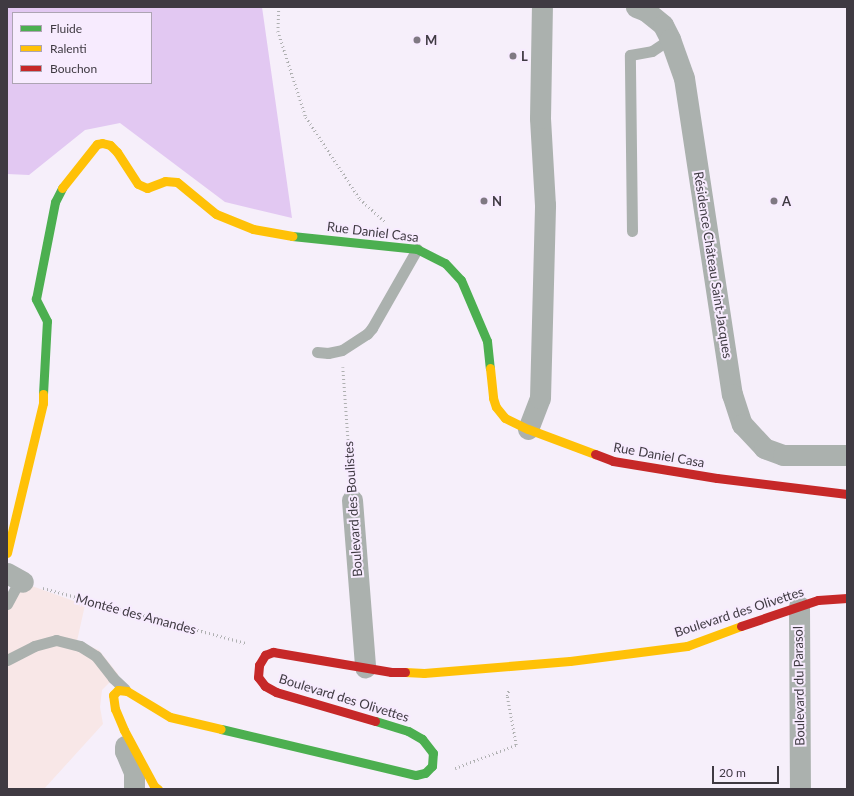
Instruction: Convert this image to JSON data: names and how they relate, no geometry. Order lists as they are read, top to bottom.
{
  "streets": {
    "street": [
      "Rue Daniel Casa",
      "Résidence Château Saint-Jacques",
      "Boulevard des Boulistes",
      "Boulevard des Olivettes",
      "Boulevard du Parasol"
    ],
    "path": ["Montée des Amandes"]
  },
  "crossings": [
    ["Boulevard des Boulistes", "Boulevard des Olivettes"],
    ["Boulevard des Olivettes", "Montée des Amandes"],
    ["Boulevard des Olivettes", "Boulevard du Parasol"]
  ],
  "places": [
    "M",
    "L",
    "N",
    "A"
  ],
  "legend": ["Fluide", "Ralenti", "Bouchon"],
  "scale_bar": "20 m"
}
